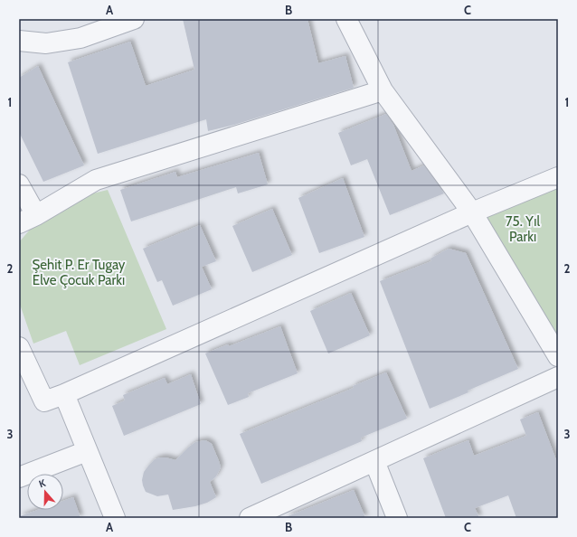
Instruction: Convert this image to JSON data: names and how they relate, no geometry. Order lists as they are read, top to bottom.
{
  "parks": ["75. Yıl Parkı", "Şehit P. Er Tugay Elve Çocuk Parkı"],
  "north": "top",
  "grid": {
    "columns": ["A", "B", "C"],
    "rows": ["1", "2", "3"]
  }
}
